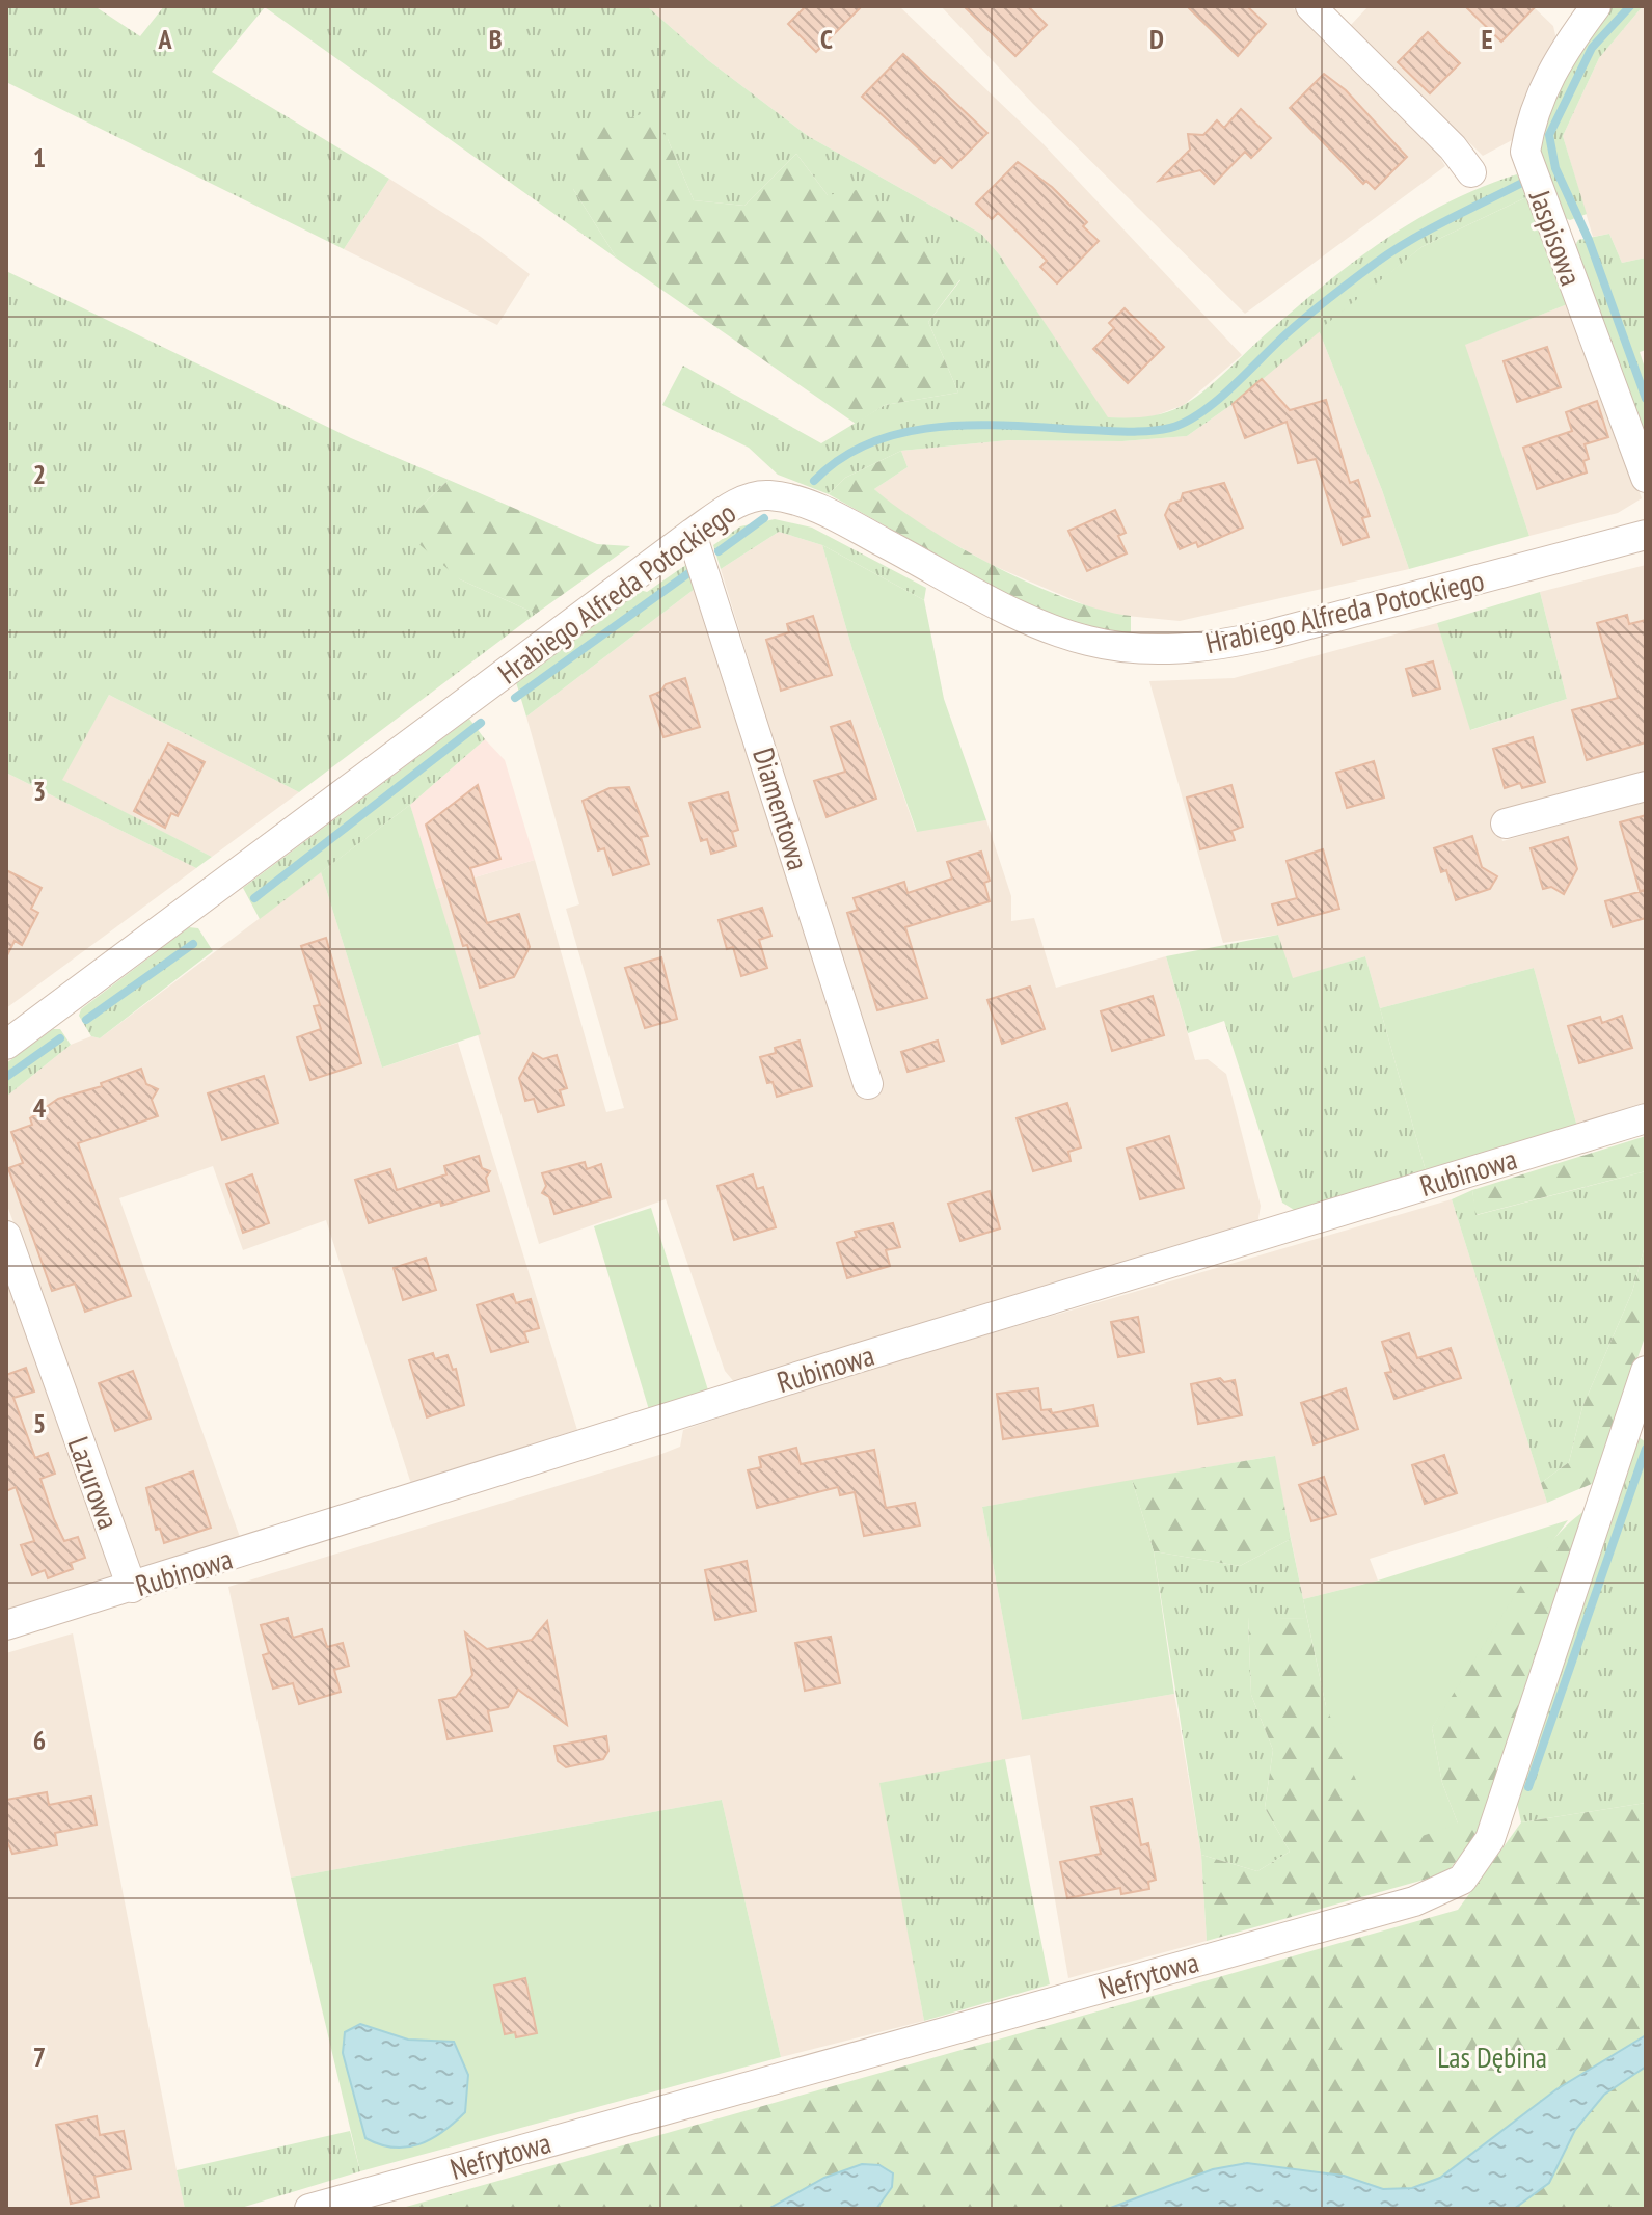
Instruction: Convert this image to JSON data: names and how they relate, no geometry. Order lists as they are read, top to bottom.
{
  "streets": {
    "street": [
      "Jaspisowa",
      "Hrabiego Alfreda Potockiego",
      "Diamentowa",
      "Rubinowa",
      "Lazurowa",
      "Nefrytowa"
    ]
  },
  "crossings": [
    ["Hrabiego Alfreda Potockiego", "Diamentowa"],
    ["Rubinowa", "Lazurowa"]
  ],
  "parks": ["Las Dębina"],
  "grid": {
    "columns": [
      "A",
      "B",
      "C",
      "D",
      "E"
    ],
    "rows": [
      "1",
      "2",
      "3",
      "4",
      "5",
      "6",
      "7"
    ]
  }
}
